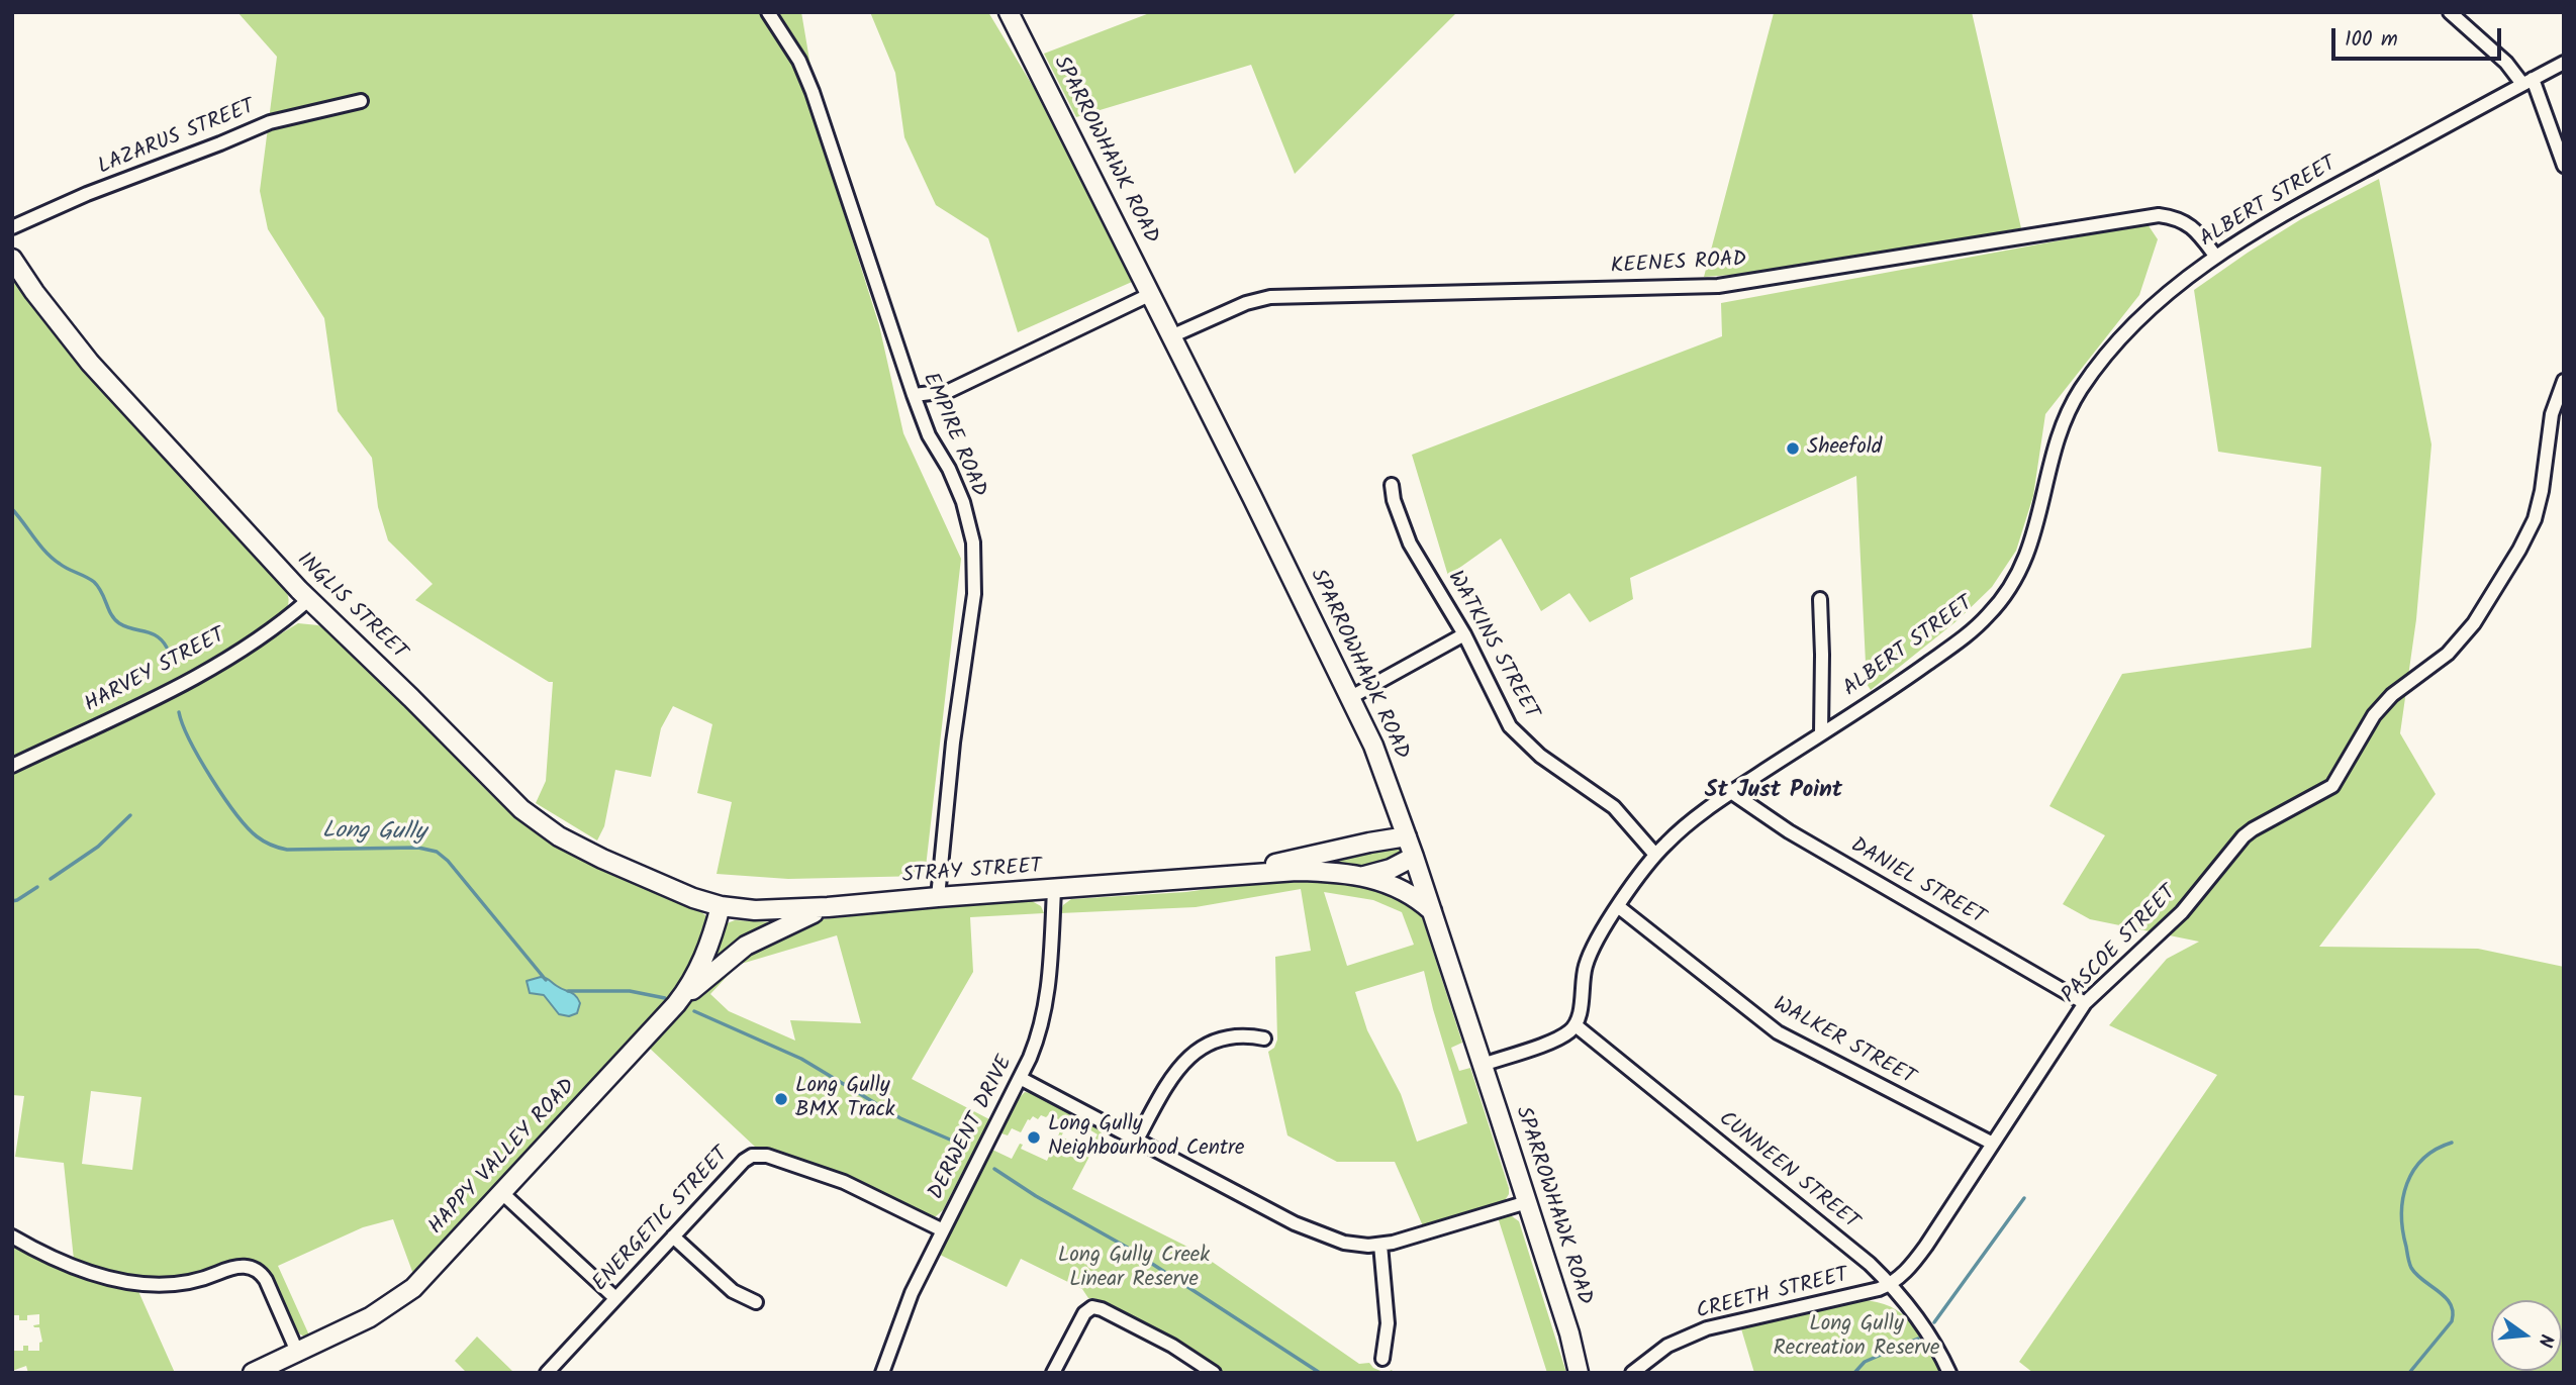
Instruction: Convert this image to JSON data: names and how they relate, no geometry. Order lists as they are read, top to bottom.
{
  "streets": {
    "main road": [
      "SPARROWHAWK ROAD",
      "INGLIS STREET",
      "STRAY STREET",
      "HAPPY VALLEY ROAD"
    ],
    "street": [
      "LAZARUS STREET",
      "ALBERT STREET",
      "KEENES ROAD",
      "EMPIRE ROAD",
      "WATKINS STREET",
      "HARVEY STREET",
      "DANIEL STREET",
      "PASCOE STREET",
      "WALKER STREET",
      "DERWENT DRIVE",
      "CUNNEEN STREET",
      "ENERGETIC STREET",
      "CREETH STREET"
    ]
  },
  "crossings": [
    ["SPARROWHAWK ROAD", "KEENES ROAD"],
    ["SPARROWHAWK ROAD", "STRAY STREET"],
    ["ALBERT STREET", "KEENES ROAD"],
    ["ALBERT STREET", "WATKINS STREET"],
    ["ALBERT STREET", "DANIEL STREET"],
    ["ALBERT STREET", "WALKER STREET"],
    ["ALBERT STREET", "CUNNEEN STREET"],
    ["EMPIRE ROAD", "STRAY STREET"],
    ["INGLIS STREET", "HARVEY STREET"],
    ["INGLIS STREET", "STRAY STREET"],
    ["INGLIS STREET", "HAPPY VALLEY ROAD"],
    ["STRAY STREET", "DERWENT DRIVE"],
    ["STRAY STREET", "HAPPY VALLEY ROAD"],
    ["DANIEL STREET", "PASCOE STREET"],
    ["PASCOE STREET", "WALKER STREET"],
    ["PASCOE STREET", "CUNNEEN STREET"],
    ["PASCOE STREET", "CREETH STREET"],
    ["DERWENT DRIVE", "ENERGETIC STREET"],
    ["CUNNEEN STREET", "CREETH STREET"]
  ],
  "districts": ["St Just Point"],
  "water": ["Long Gully"],
  "parks": ["Long Gully Creek Linear Reserve", "Long Gully Recreation Reserve"],
  "places": ["Sheefold", "Long Gully BMX Track", "Long Gully Neighbourhood Centre"],
  "scale_bar": "100 m",
  "north": "right"
}
